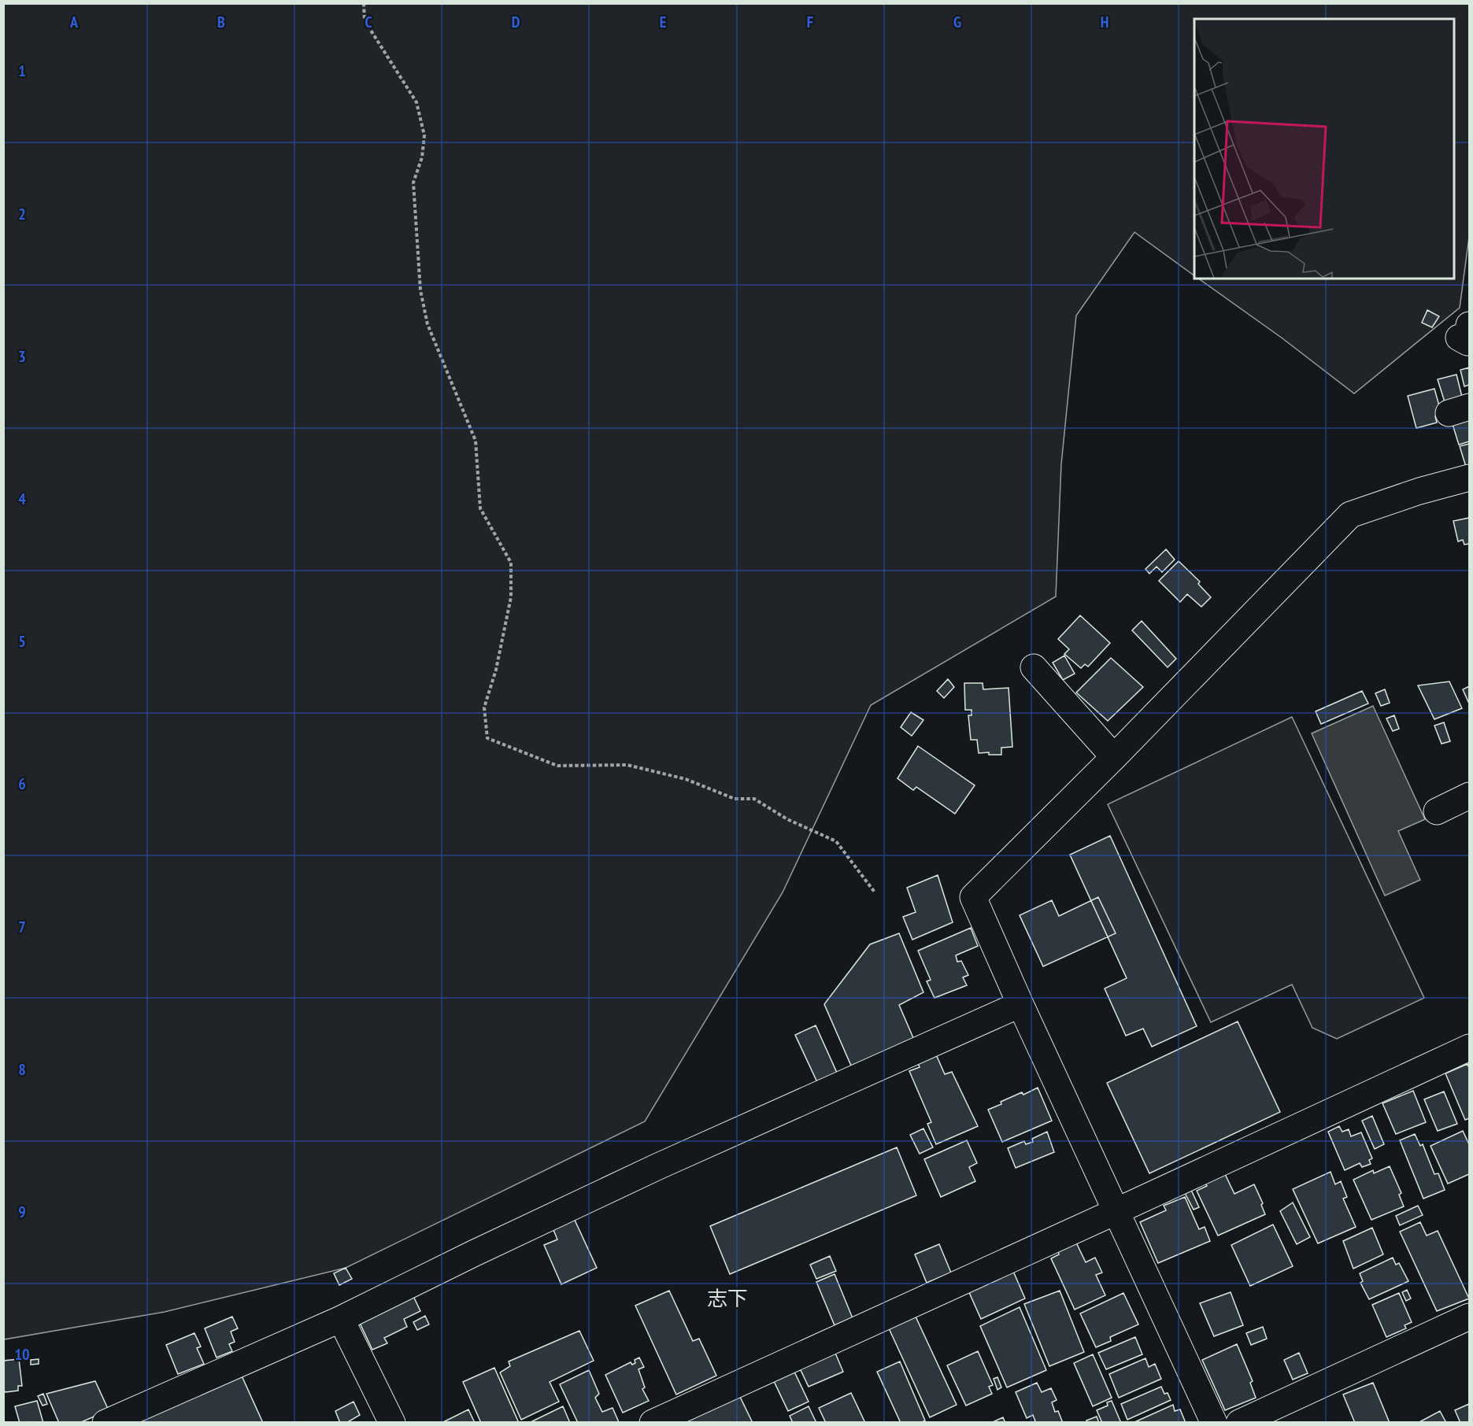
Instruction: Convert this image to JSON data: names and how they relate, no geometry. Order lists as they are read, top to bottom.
{
  "districts": ["志下"],
  "grid": {
    "columns": [
      "A",
      "B",
      "C",
      "D",
      "E",
      "F",
      "G",
      "H"
    ],
    "rows": [
      "1",
      "2",
      "3",
      "4",
      "5",
      "6",
      "7",
      "8",
      "9",
      "10"
    ]
  }
}
